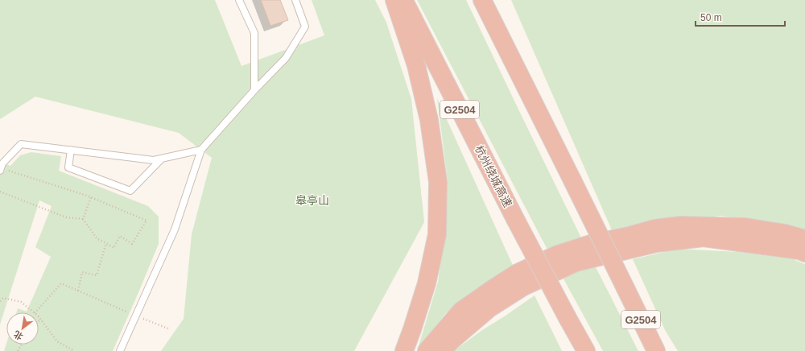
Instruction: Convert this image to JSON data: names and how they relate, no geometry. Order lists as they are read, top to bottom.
{
  "streets": {
    "highway": ["G2504", "杭州绕城高速"]
  },
  "parks": ["皋亭山"],
  "scale_bar": "50 m",
  "north": "bottom left"
}
